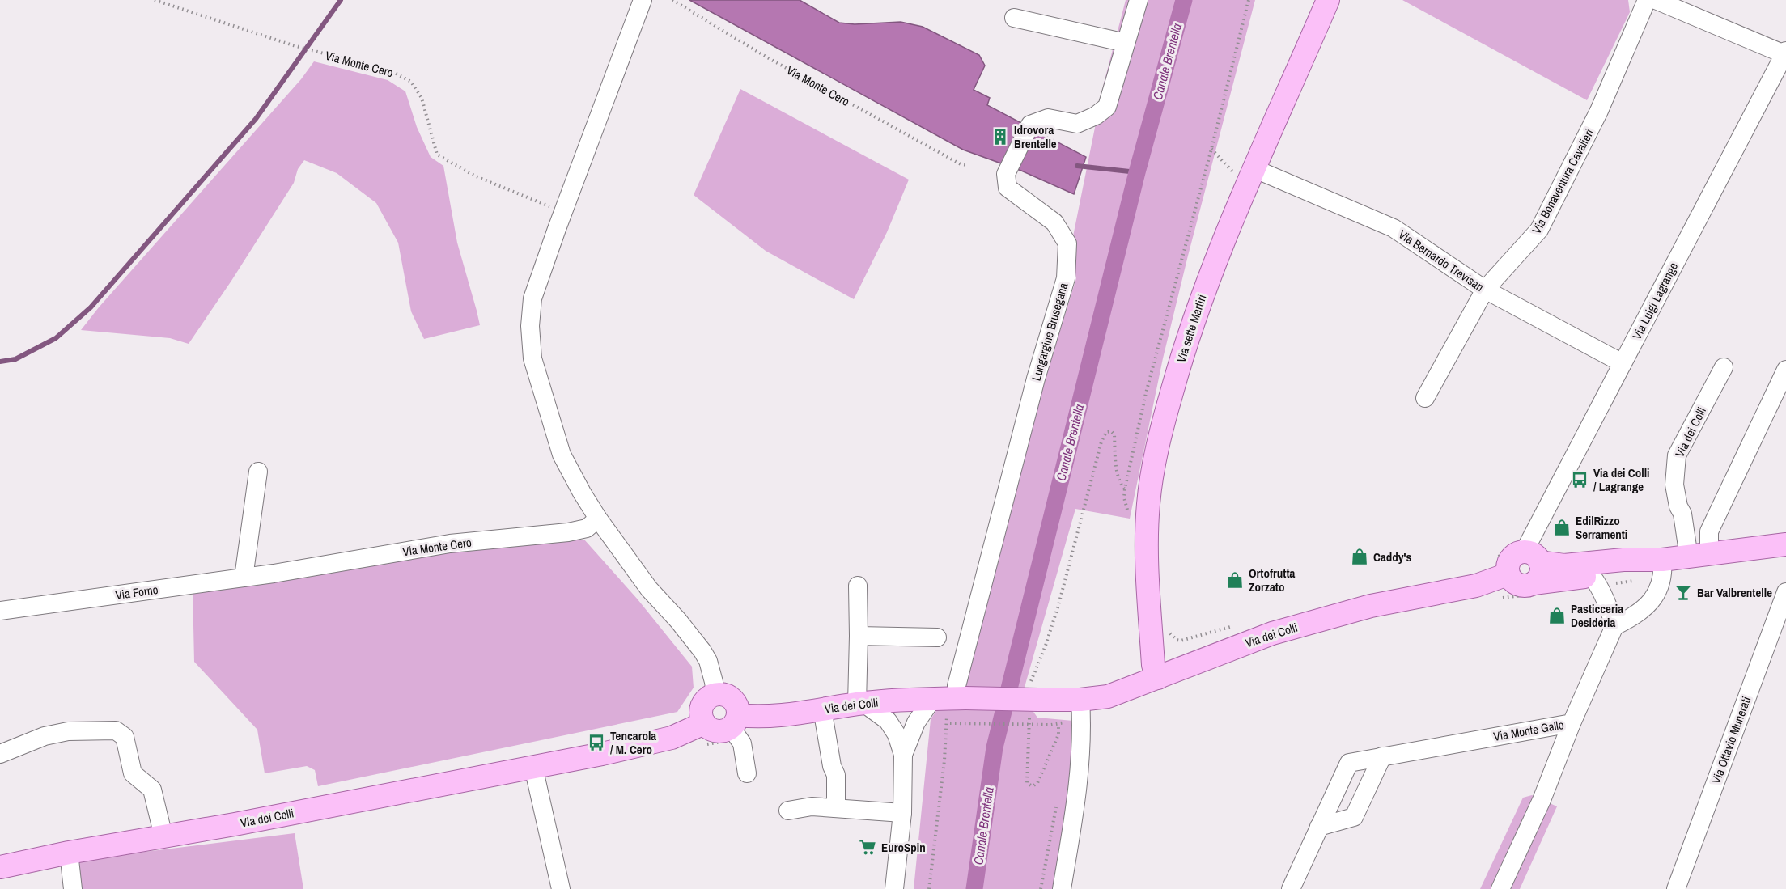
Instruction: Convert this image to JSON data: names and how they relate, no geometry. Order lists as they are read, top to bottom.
{
  "streets": {
    "main road": ["Via sette Martiri", "Via dei Colli"],
    "street": [
      "Via Monte Cero",
      "Via Bonaventura Cavalieri",
      "Via Bernardo Trevisan",
      "Via Luigi Lagrange",
      "Lungargine Brusegana",
      "Via Forno",
      "Via Monte Gallo",
      "Via Ottavio Munerati"
    ]
  },
  "crossings": [
    ["Via Monte Cero", "Via Forno"],
    ["Via Bonaventura Cavalieri", "Via Bernardo Trevisan"],
    ["Via Bernardo Trevisan", "Via Luigi Lagrange"],
    ["Via Bernardo Trevisan", "Via sette Martiri"],
    ["Via sette Martiri", "Via dei Colli"],
    ["Lungargine Brusegana", "Via dei Colli"]
  ],
  "water": ["Canale Brentella"],
  "places": {
    "building": ["Idrovora Brentelle"],
    "bus stop": ["Via dei Colli / Lagrange", "Tencarola / M. Cero"],
    "shop": [
      "EdilRizzo Serramenti",
      "Caddy's",
      "Ortofrutta Zorzato",
      "Pasticceria Desideria"
    ],
    "bar": ["Bar Valbrentelle"],
    "supermarket": ["EuroSpin"]
  }
}
